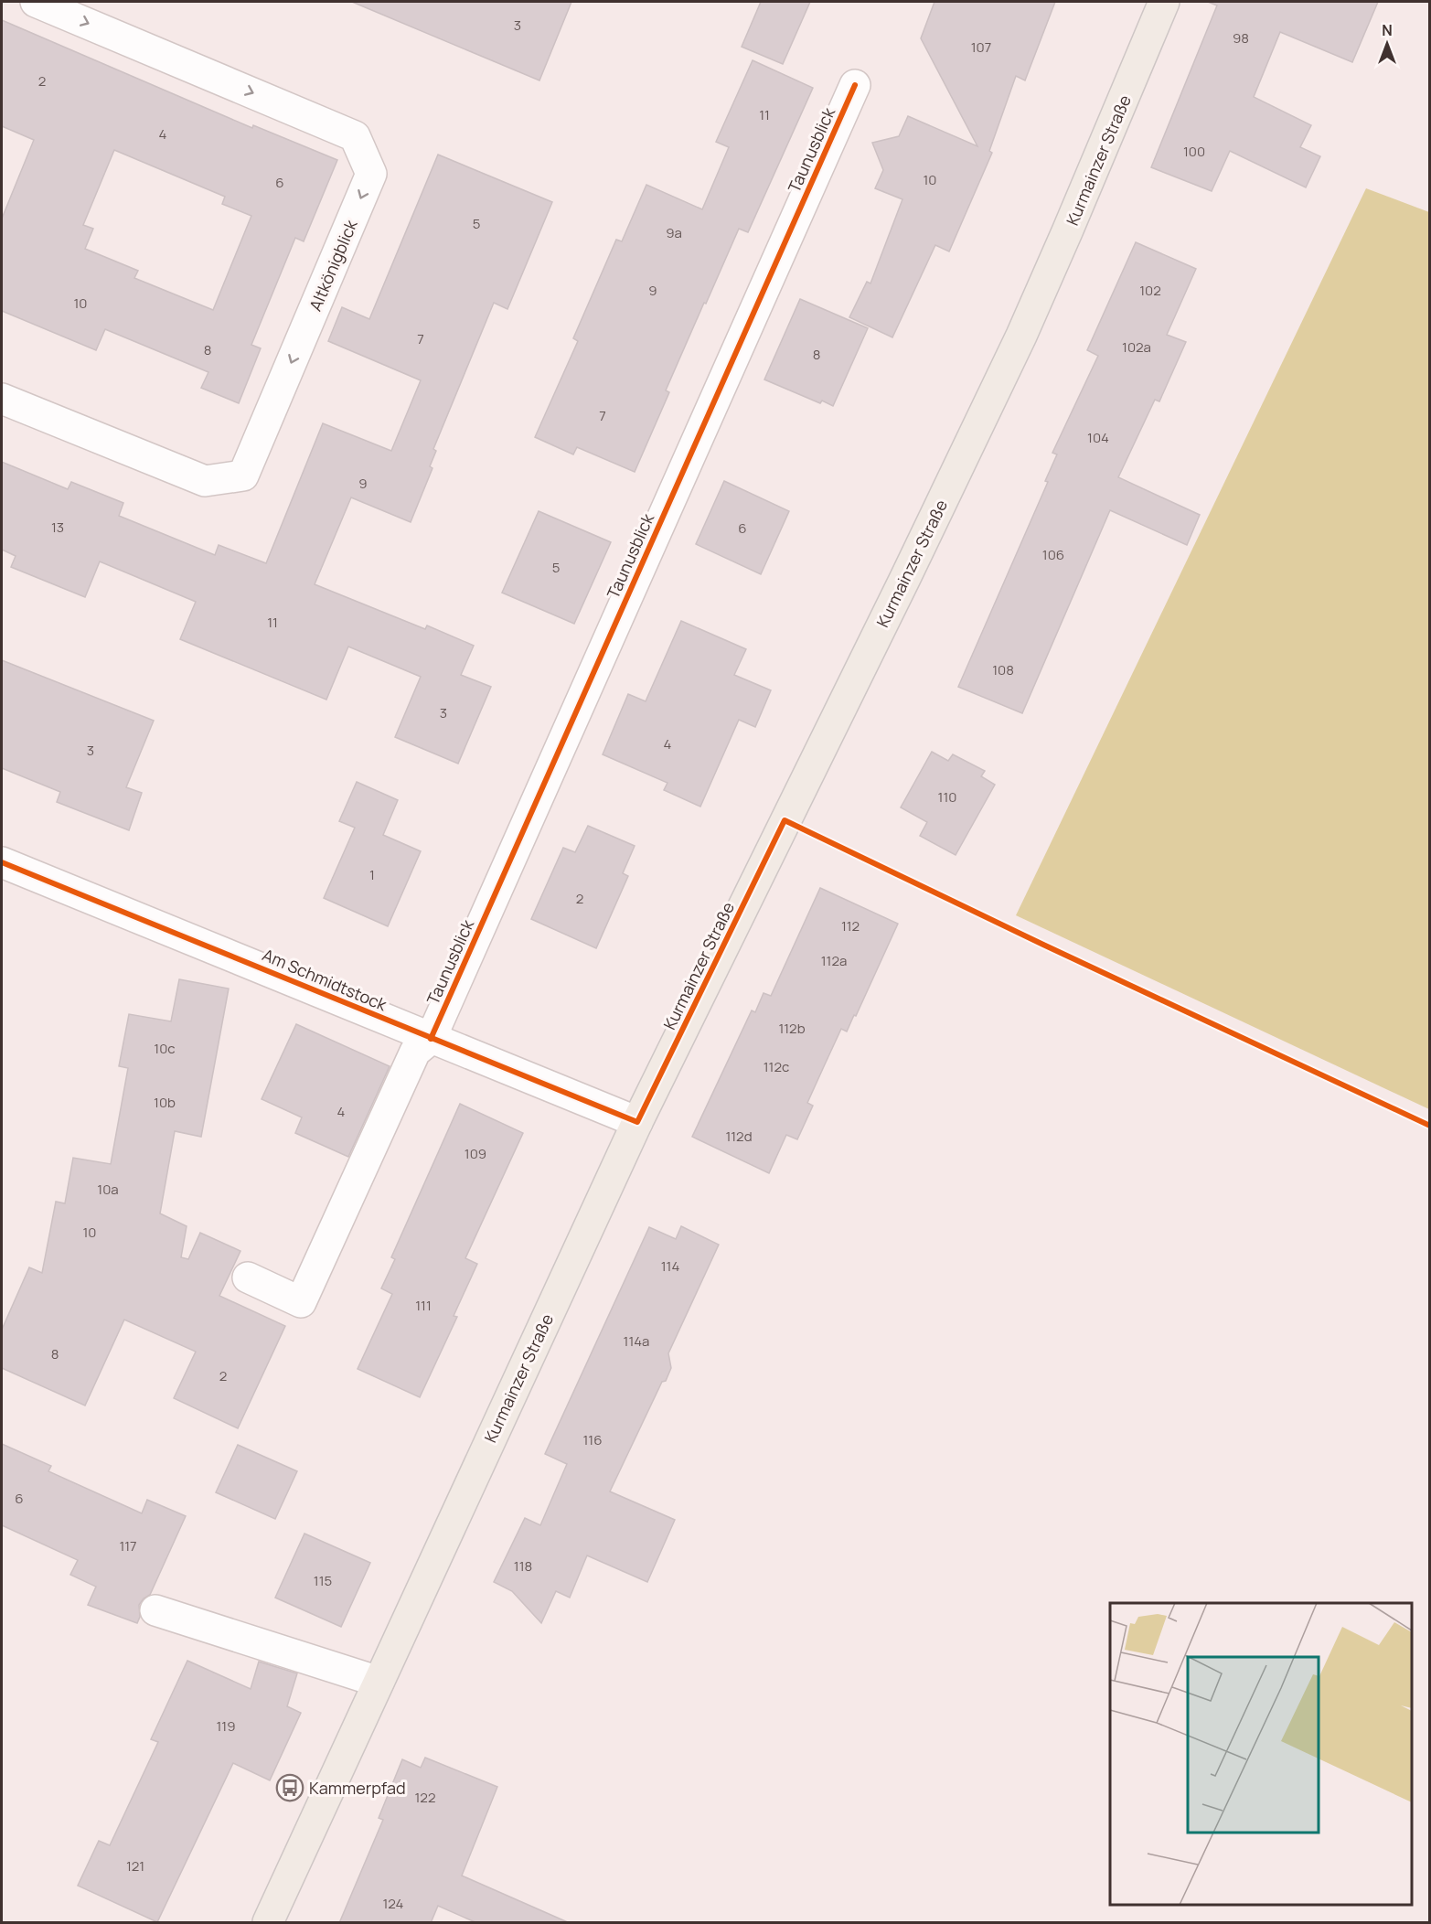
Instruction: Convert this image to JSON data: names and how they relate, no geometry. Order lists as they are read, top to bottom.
{
  "streets": {
    "main road": ["Kurmainzer Straße"],
    "street": ["Taunusblick", "Altkönigblick", "Am Schmidtstock"]
  },
  "crossings": [
    ["Taunusblick", "Am Schmidtstock"],
    ["Kurmainzer Straße", "Am Schmidtstock"]
  ],
  "places": {
    "bus stop": ["Kammerpfad"]
  },
  "house_numbers": [
    "3",
    "98",
    "107",
    "2",
    "11",
    "4",
    "100",
    "10",
    "6",
    "5",
    "9a",
    "9",
    "102",
    "10",
    "7",
    "102a",
    "8",
    "8",
    "7",
    "104",
    "9",
    "13",
    "6",
    "106",
    "5",
    "11",
    "108",
    "3",
    "4",
    "3",
    "110",
    "1",
    "2",
    "112",
    "112a",
    "112b",
    "10c",
    "112c",
    "10b",
    "4",
    "112d",
    "109",
    "10a",
    "10",
    "114",
    "111",
    "114a",
    "8",
    "2",
    "116",
    "6",
    "117",
    "118",
    "115",
    "119",
    "122",
    "121",
    "124"
  ],
  "north": "top"
}
